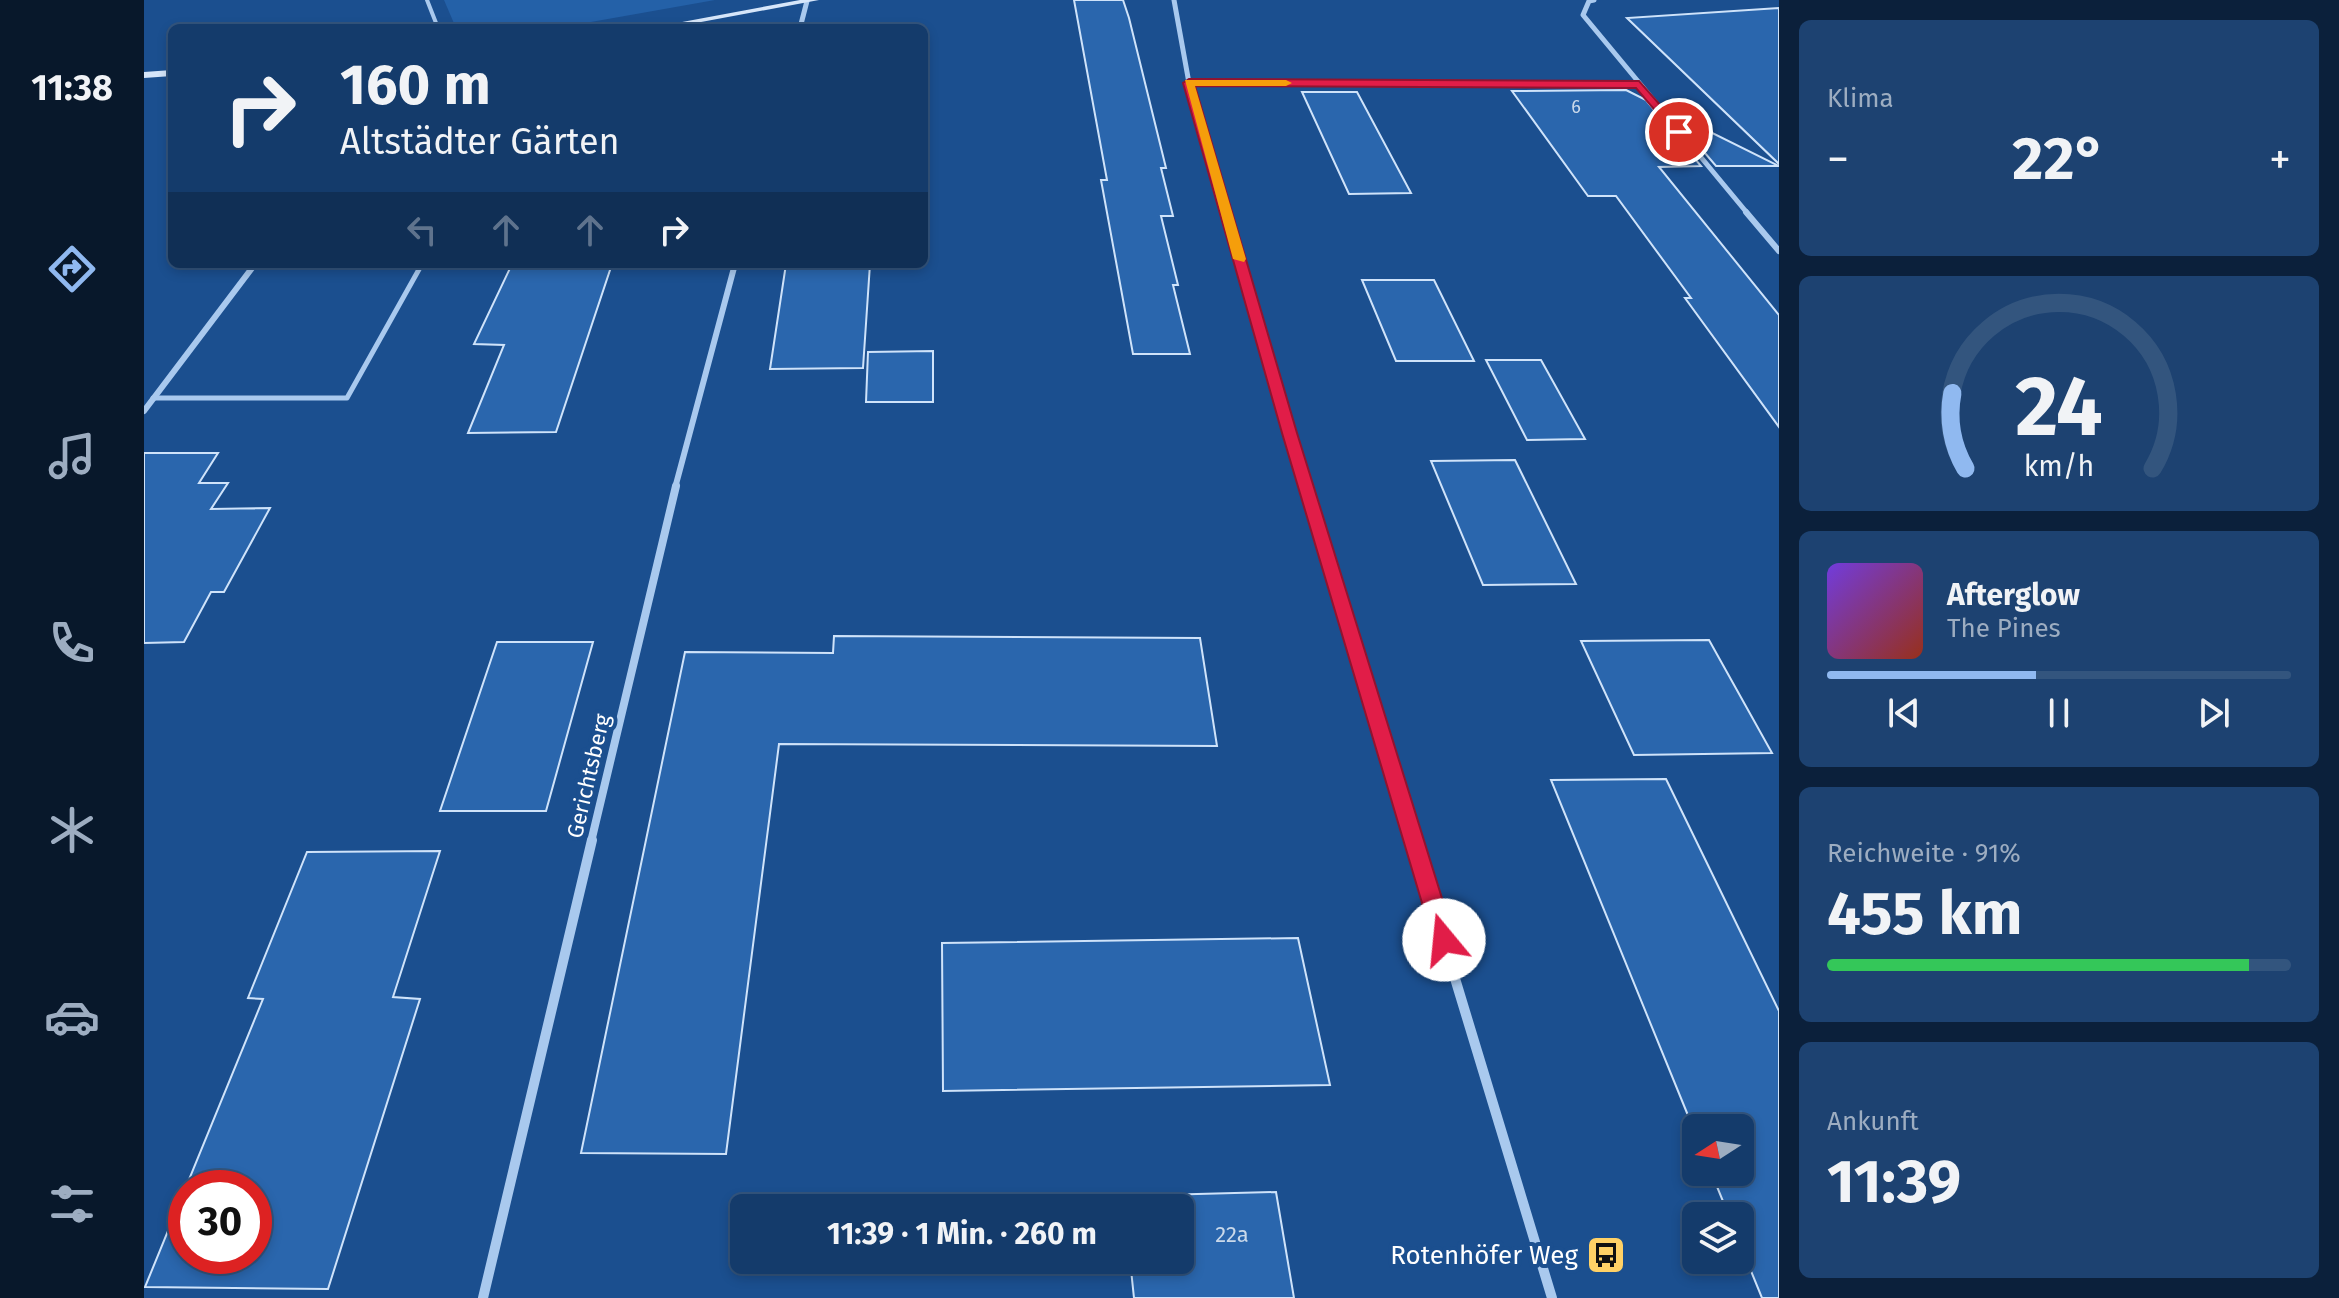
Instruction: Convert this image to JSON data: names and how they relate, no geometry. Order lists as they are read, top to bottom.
{
  "streets": {
    "street": ["Gerichtsberg"]
  },
  "places": {
    "bus stop": ["Rotenhöfer Weg"]
  },
  "house_numbers": ["6", "22a"],
  "north": "left",
  "page": {
    "tabs": "11:38",
    "tile": [
      "Klima",
      ["Reichweite · 91%", "455 km"],
      ["Ankunft", "11:39"]
    ],
    "turn": ["160 m", "Altstädter Gärten"],
    "heat": ["−", "22°", "+"],
    "song": ["Afterglow", "The Pines"],
    "limit": "30",
    "trip": "11:39 · 1 Min. · 260 m",
    "gauge": ["24", "km/h"]
  }
}
